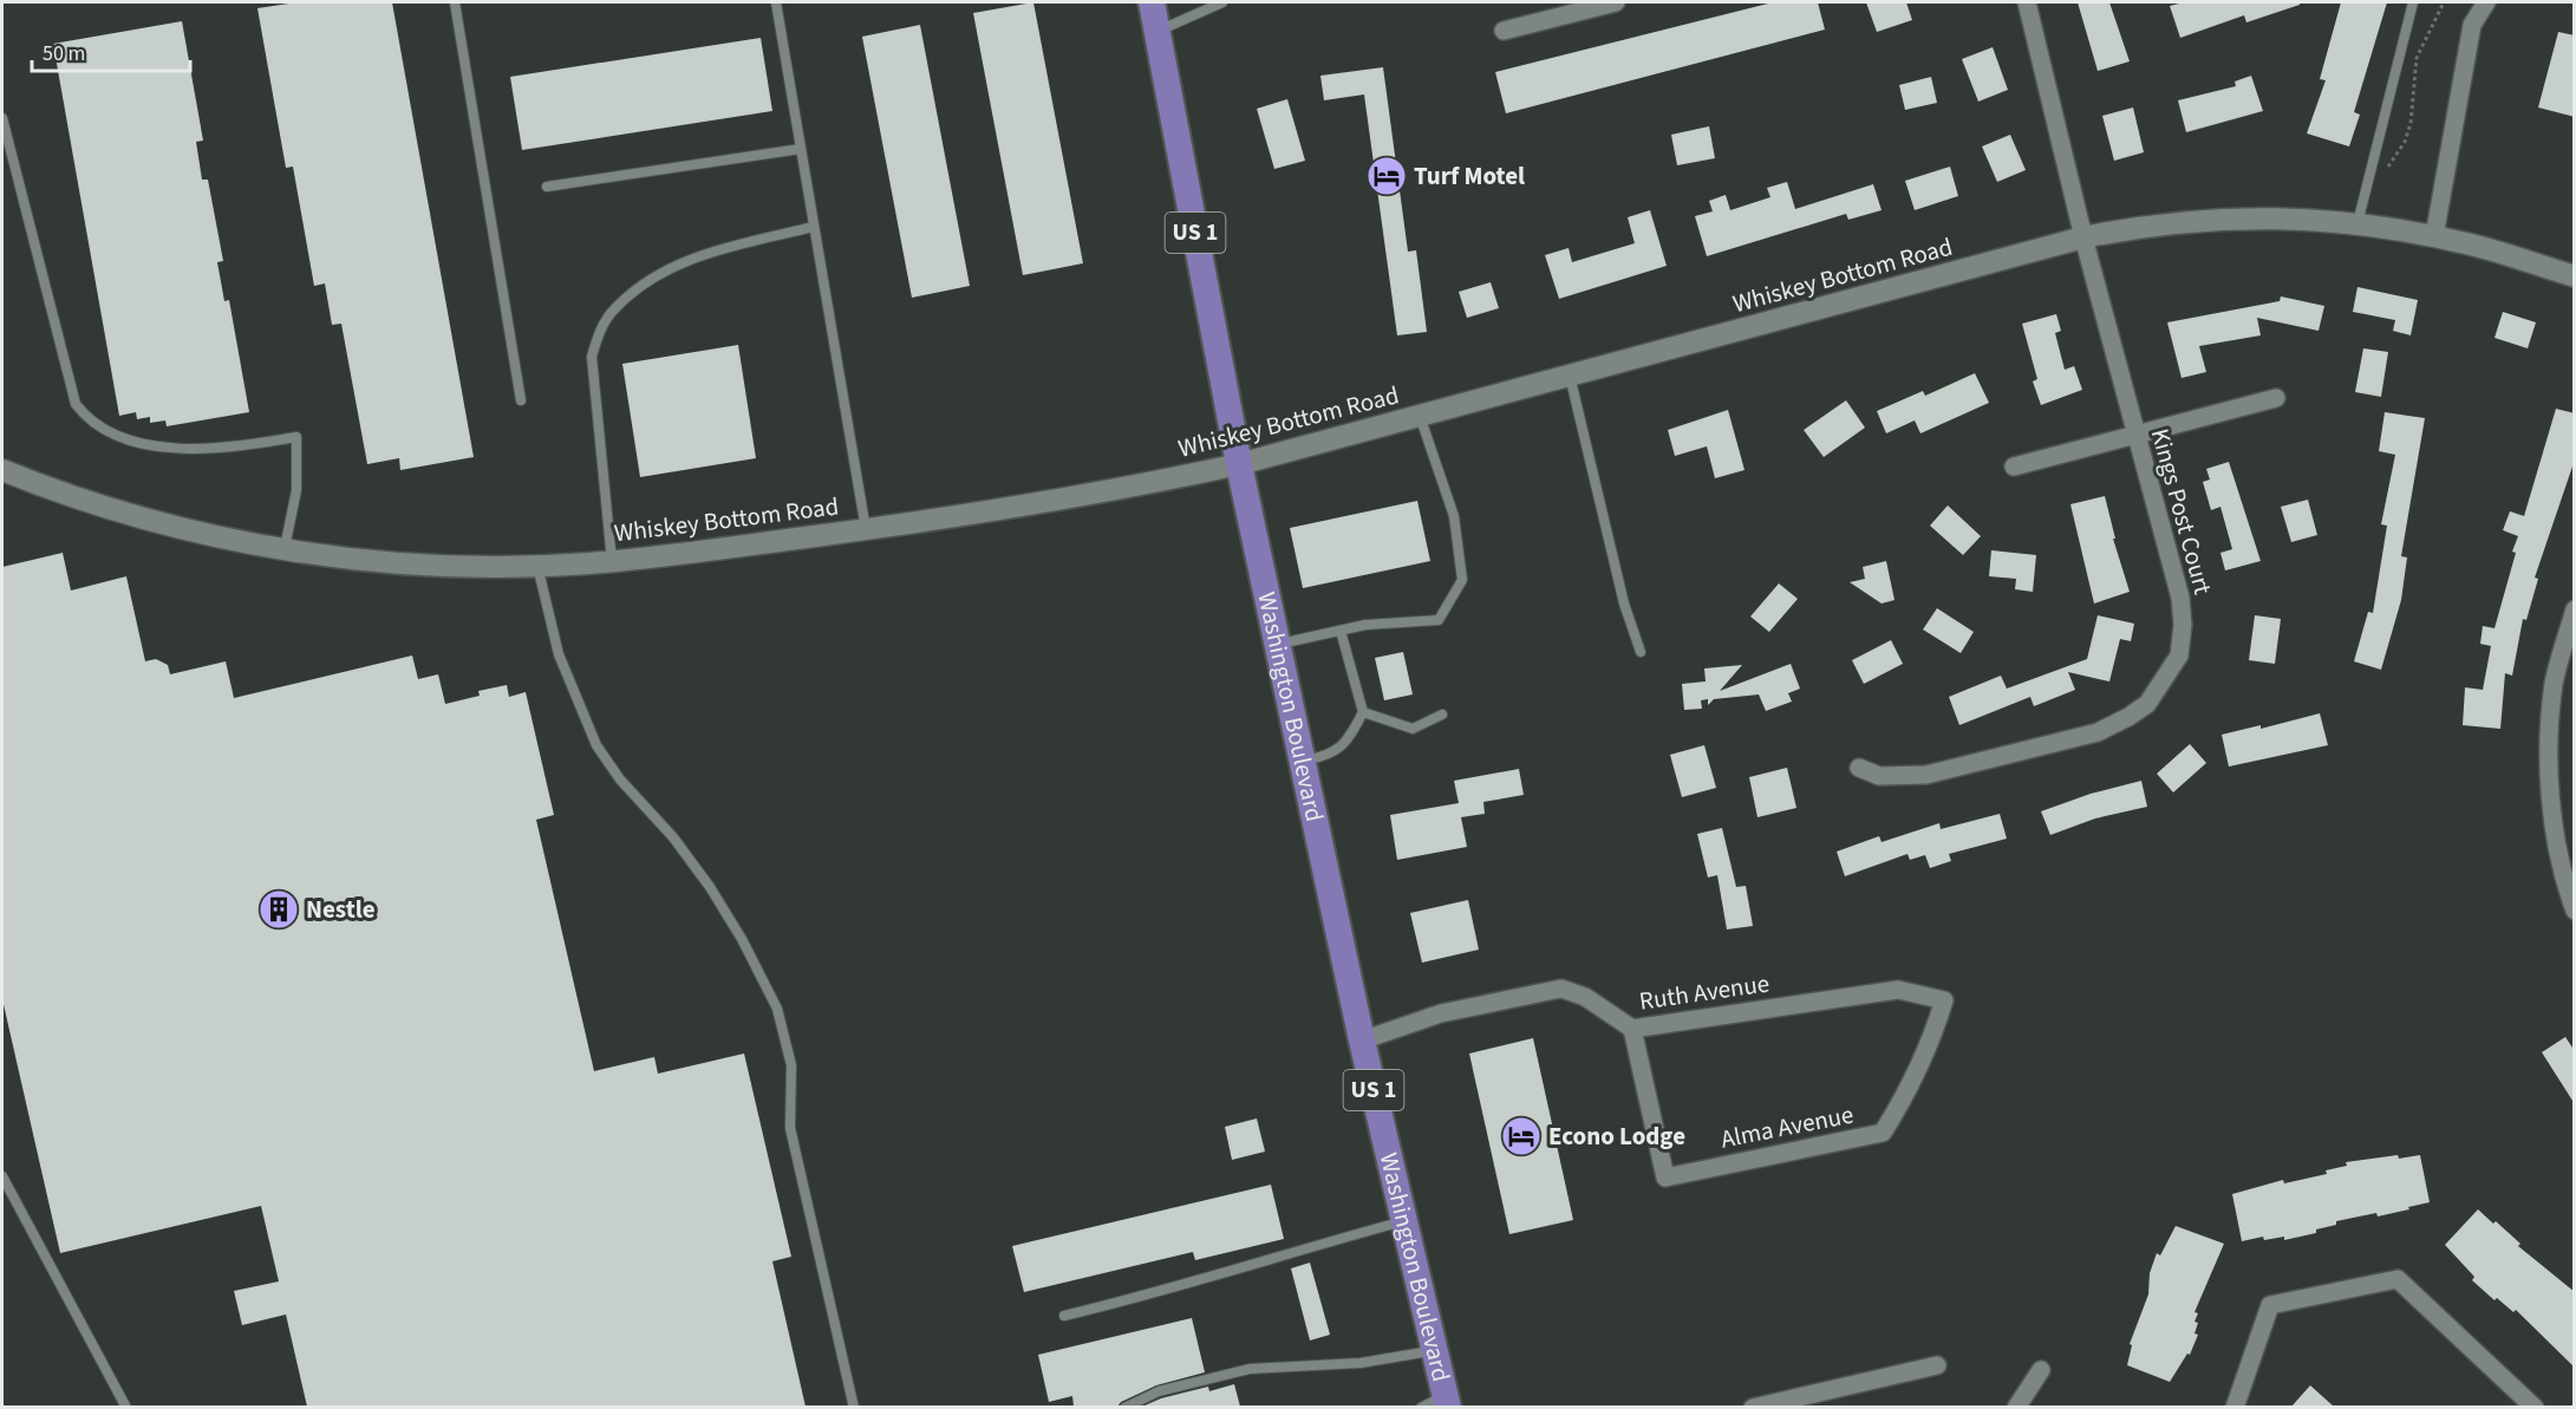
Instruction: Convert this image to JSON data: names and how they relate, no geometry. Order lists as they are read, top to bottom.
{
  "streets": {
    "main road": ["US 1", "Washington Boulevard"],
    "street": [
      "Whiskey Bottom Road",
      "Kings Post Court",
      "Ruth Avenue",
      "Alma Avenue"
    ]
  },
  "crossings": [
    ["Whiskey Bottom Road", "Kings Post Court"],
    ["Whiskey Bottom Road", "Washington Boulevard"],
    ["Washington Boulevard", "Ruth Avenue"],
    ["Ruth Avenue", "Alma Avenue"]
  ],
  "places": {
    "hotel": ["Turf Motel", "Econo Lodge"],
    "building": ["Nestle"]
  },
  "scale_bar": "50 m"
}
